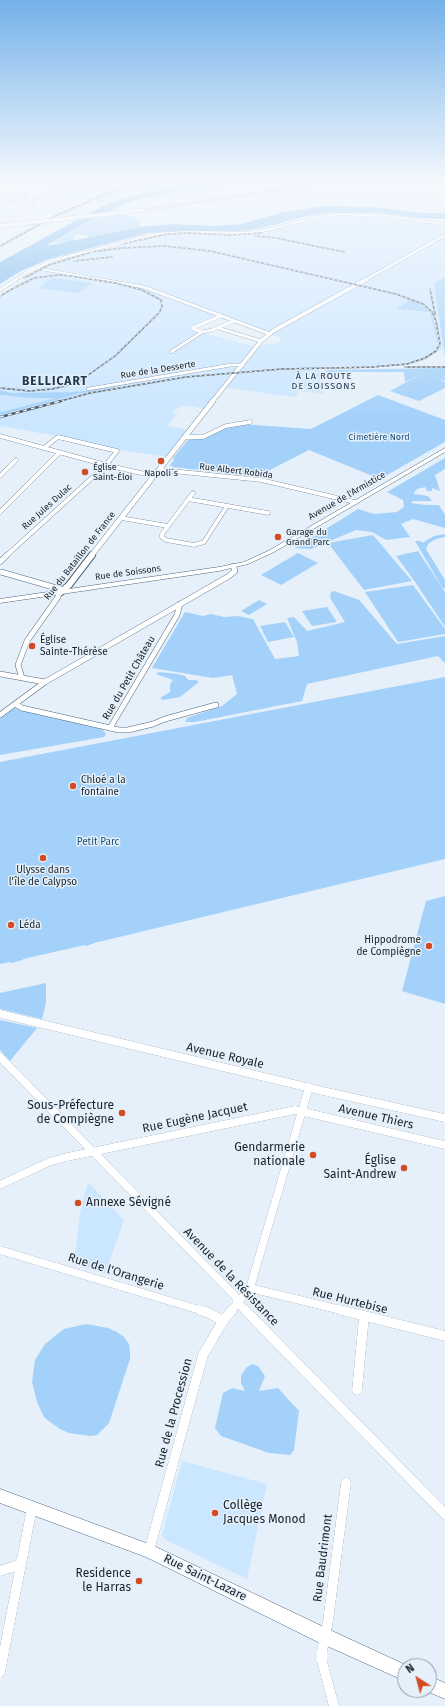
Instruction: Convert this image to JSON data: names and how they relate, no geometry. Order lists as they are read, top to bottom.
{
  "streets": {
    "main road": ["Avenue de l'Armistice", "Rue de Soissons", "Rue Saint-Lazare"],
    "street": [
      "Rue de la Desserte",
      "Rue Albert Robida",
      "Rue Jules Dulac",
      "Rue du Bataillon de France",
      "Rue du Petit Château",
      "Avenue Royale",
      "Avenue Thiers",
      "Rue Eugène Jacquet",
      "Rue de l'Orangerie",
      "Avenue de la Résistance",
      "Rue Hurtebise",
      "Rue de la Procession",
      "Rue Baudrimont"
    ]
  },
  "crossings": [
    ["Rue de la Desserte", "Rue du Bataillon de France"],
    ["Rue Albert Robida", "Avenue de l'Armistice"],
    ["Rue Albert Robida", "Rue Jules Dulac"],
    ["Rue Albert Robida", "Rue du Bataillon de France"],
    ["Avenue de l'Armistice", "Rue de Soissons"],
    ["Rue du Bataillon de France", "Rue de Soissons"],
    ["Avenue Royale", "Rue de la Procession"],
    ["Avenue Thiers", "Rue Eugène Jacquet"],
    ["Avenue Thiers", "Rue de la Procession"],
    ["Rue Eugène Jacquet", "Avenue de la Résistance"],
    ["Rue Eugène Jacquet", "Rue de la Procession"],
    ["Rue de l'Orangerie", "Rue de la Procession"],
    ["Avenue de la Résistance", "Rue de la Procession"],
    ["Rue Hurtebise", "Rue de la Procession"],
    ["Rue de la Procession", "Rue Saint-Lazare"],
    ["Rue Baudrimont", "Rue Saint-Lazare"]
  ],
  "districts": ["À LA ROUTE DE SOISSONS", "BELLICART"],
  "parks": ["Cimetière Nord", "Petit Parc"],
  "places": [
    "Napoli´s",
    "Église Saint-Éloi",
    "Garage du Grand Parc",
    "Église Sainte-Thérèse",
    "Chloé a la fontaine",
    "Ulysse dans l'île de Calypso",
    "Léda",
    "Hippodrome de Compiègne",
    "Sous-Préfecture de Compiègne",
    "Gendarmerie nationale",
    "Église Saint-Andrew",
    "Annexe Sévigné",
    "Collège Jacques Monod",
    "Residence le Harras"
  ],
  "north": "top left"
}
